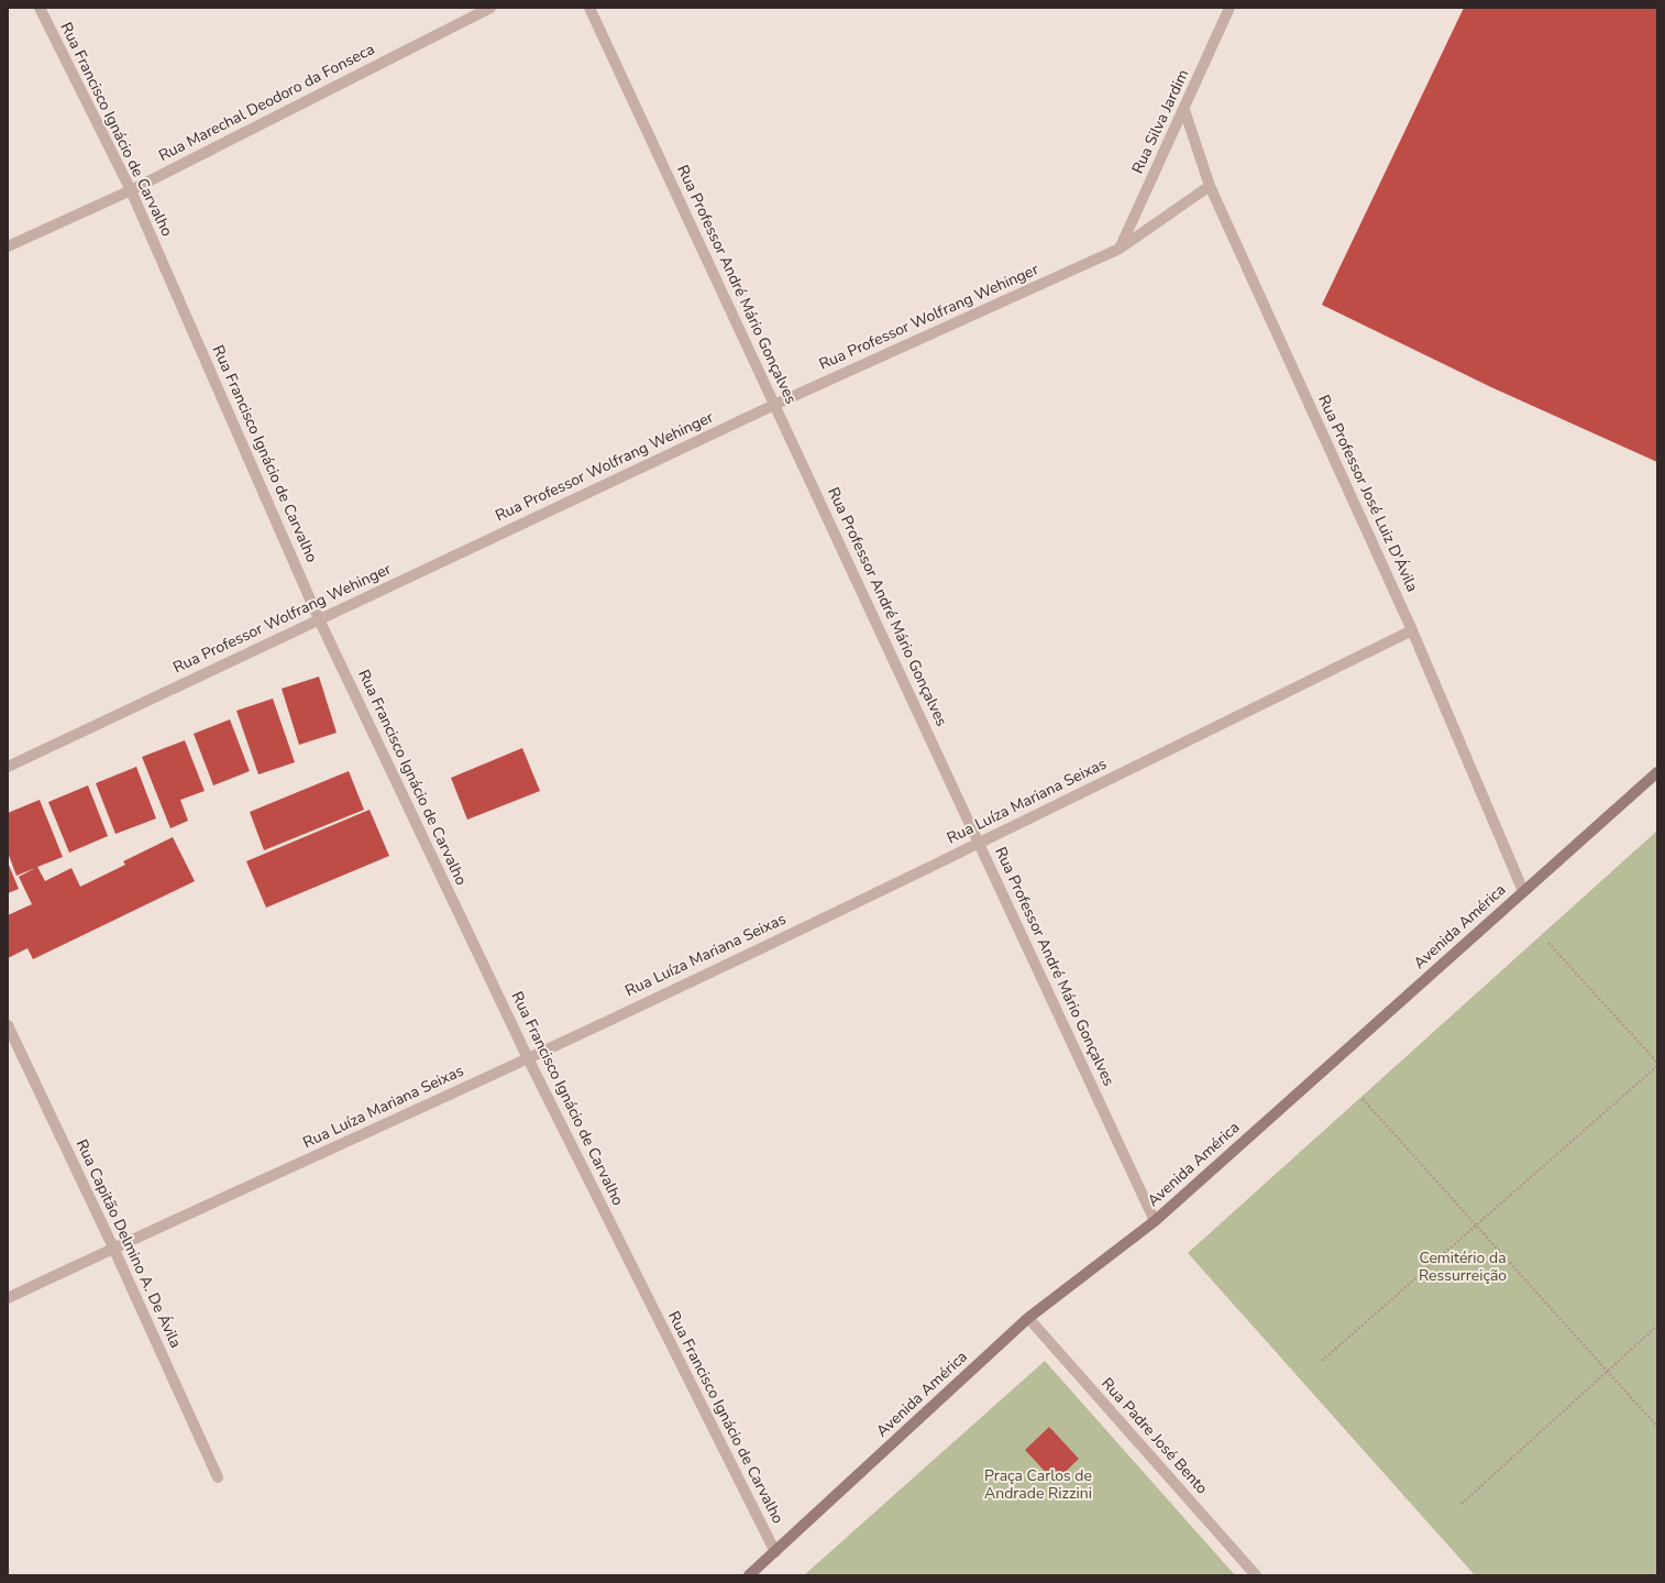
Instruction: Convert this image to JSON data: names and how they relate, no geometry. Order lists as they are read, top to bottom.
{
  "streets": {
    "street": [
      "Rua Marechal Deodoro da Fonseca",
      "Rua Silva Jardim",
      "Rua Francisco Ignácio de Carvalho",
      "Rua Professor André Mário Gonçalves",
      "Rua Professor Wolfrang Wehinger",
      "Rua Professor José Luiz D'Ávila",
      "Rua Luíza Mariana Seixas",
      "Avenida América",
      "Rua Capitão Delmino A. De Ávila",
      "Rua Padre José Bento"
    ]
  },
  "crossings": [
    ["Rua Marechal Deodoro da Fonseca", "Rua Francisco Ignácio de Carvalho"],
    ["Rua Silva Jardim", "Rua Professor Wolfrang Wehinger"],
    ["Rua Silva Jardim", "Rua Professor José Luiz D'Ávila"],
    ["Rua Francisco Ignácio de Carvalho", "Rua Professor Wolfrang Wehinger"],
    ["Rua Francisco Ignácio de Carvalho", "Rua Luíza Mariana Seixas"],
    ["Rua Francisco Ignácio de Carvalho", "Avenida América"],
    ["Rua Professor André Mário Gonçalves", "Rua Professor Wolfrang Wehinger"],
    ["Rua Professor André Mário Gonçalves", "Rua Luíza Mariana Seixas"],
    ["Rua Professor André Mário Gonçalves", "Avenida América"],
    ["Rua Professor Wolfrang Wehinger", "Rua Professor José Luiz D'Ávila"],
    ["Rua Professor José Luiz D'Ávila", "Rua Luíza Mariana Seixas"],
    ["Rua Professor José Luiz D'Ávila", "Avenida América"],
    ["Rua Luíza Mariana Seixas", "Rua Capitão Delmino A. De Ávila"],
    ["Avenida América", "Rua Padre José Bento"]
  ],
  "parks": ["Cemitério da Ressurreição", "Praça Carlos de Andrade Rizzini"]
}
